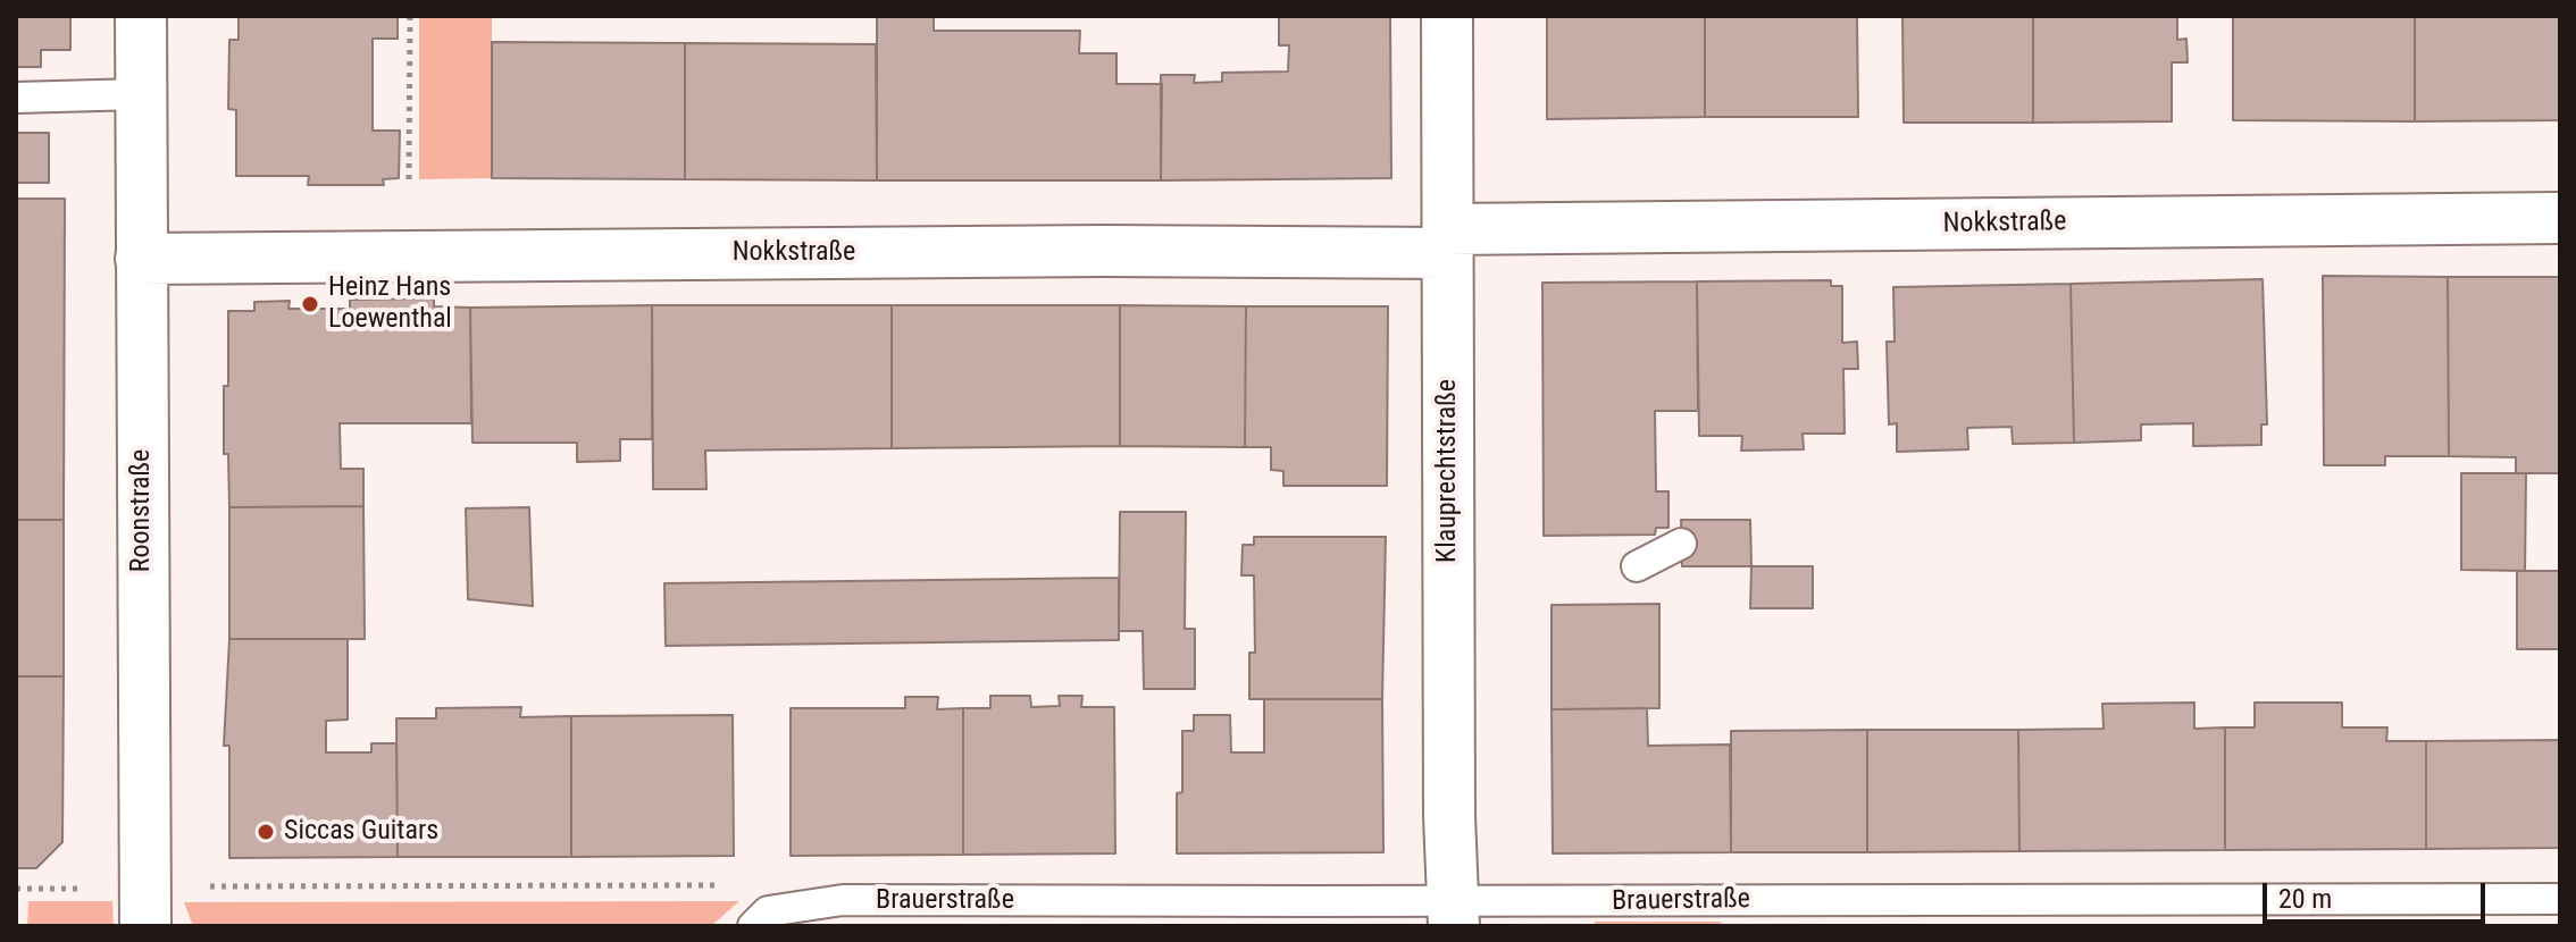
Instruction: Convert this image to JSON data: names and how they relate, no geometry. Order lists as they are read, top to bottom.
{
  "streets": {
    "street": ["Nokkstraße", "Klauprechtstraße", "Roonstraße"],
    "lane": ["Brauerstraße"]
  },
  "crossings": [
    ["Nokkstraße", "Klauprechtstraße"],
    ["Nokkstraße", "Roonstraße"],
    ["Klauprechtstraße", "Brauerstraße"]
  ],
  "places": ["Heinz Hans Loewenthal", "Siccas Guitars"],
  "scale_bar": "20 m"
}
